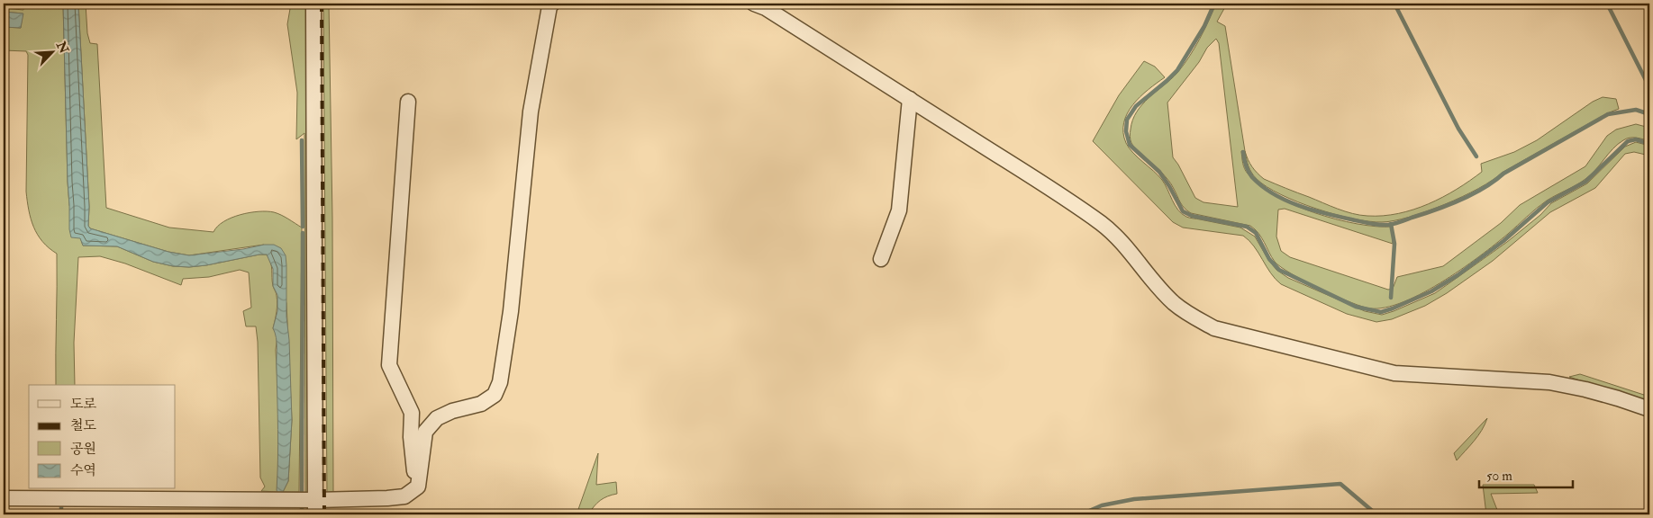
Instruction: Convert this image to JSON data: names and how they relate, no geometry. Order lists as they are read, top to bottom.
{
  "legend": [
    "도로",
    "철도",
    "공원",
    "수역"
  ],
  "scale_bar": "50 m",
  "north": "top right"
}
